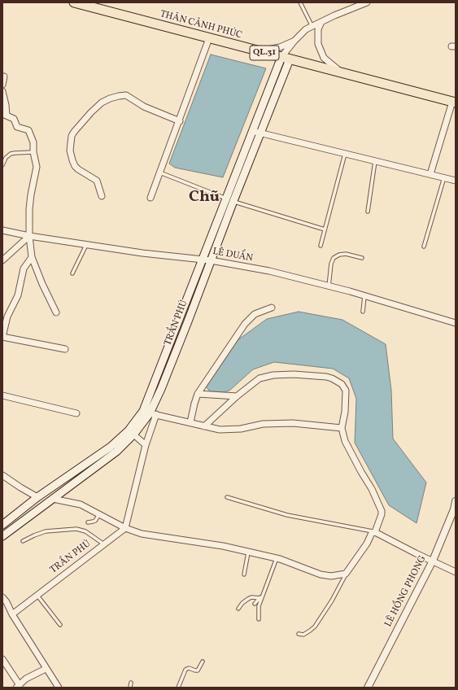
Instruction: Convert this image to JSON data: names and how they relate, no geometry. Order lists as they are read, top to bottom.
{
  "streets": {
    "highway": ["THÂN CẢNH PHÚC", "QL.31"],
    "main road": ["TRẦN PHÚ"],
    "street": ["LÊ DUẨN", "LÊ HỒNG PHONG"]
  },
  "crossings": [
    ["THÂN CẢNH PHÚC", "TRẦN PHÚ"],
    ["LÊ DUẨN", "TRẦN PHÚ"]
  ],
  "districts": ["Chũ"]
}
